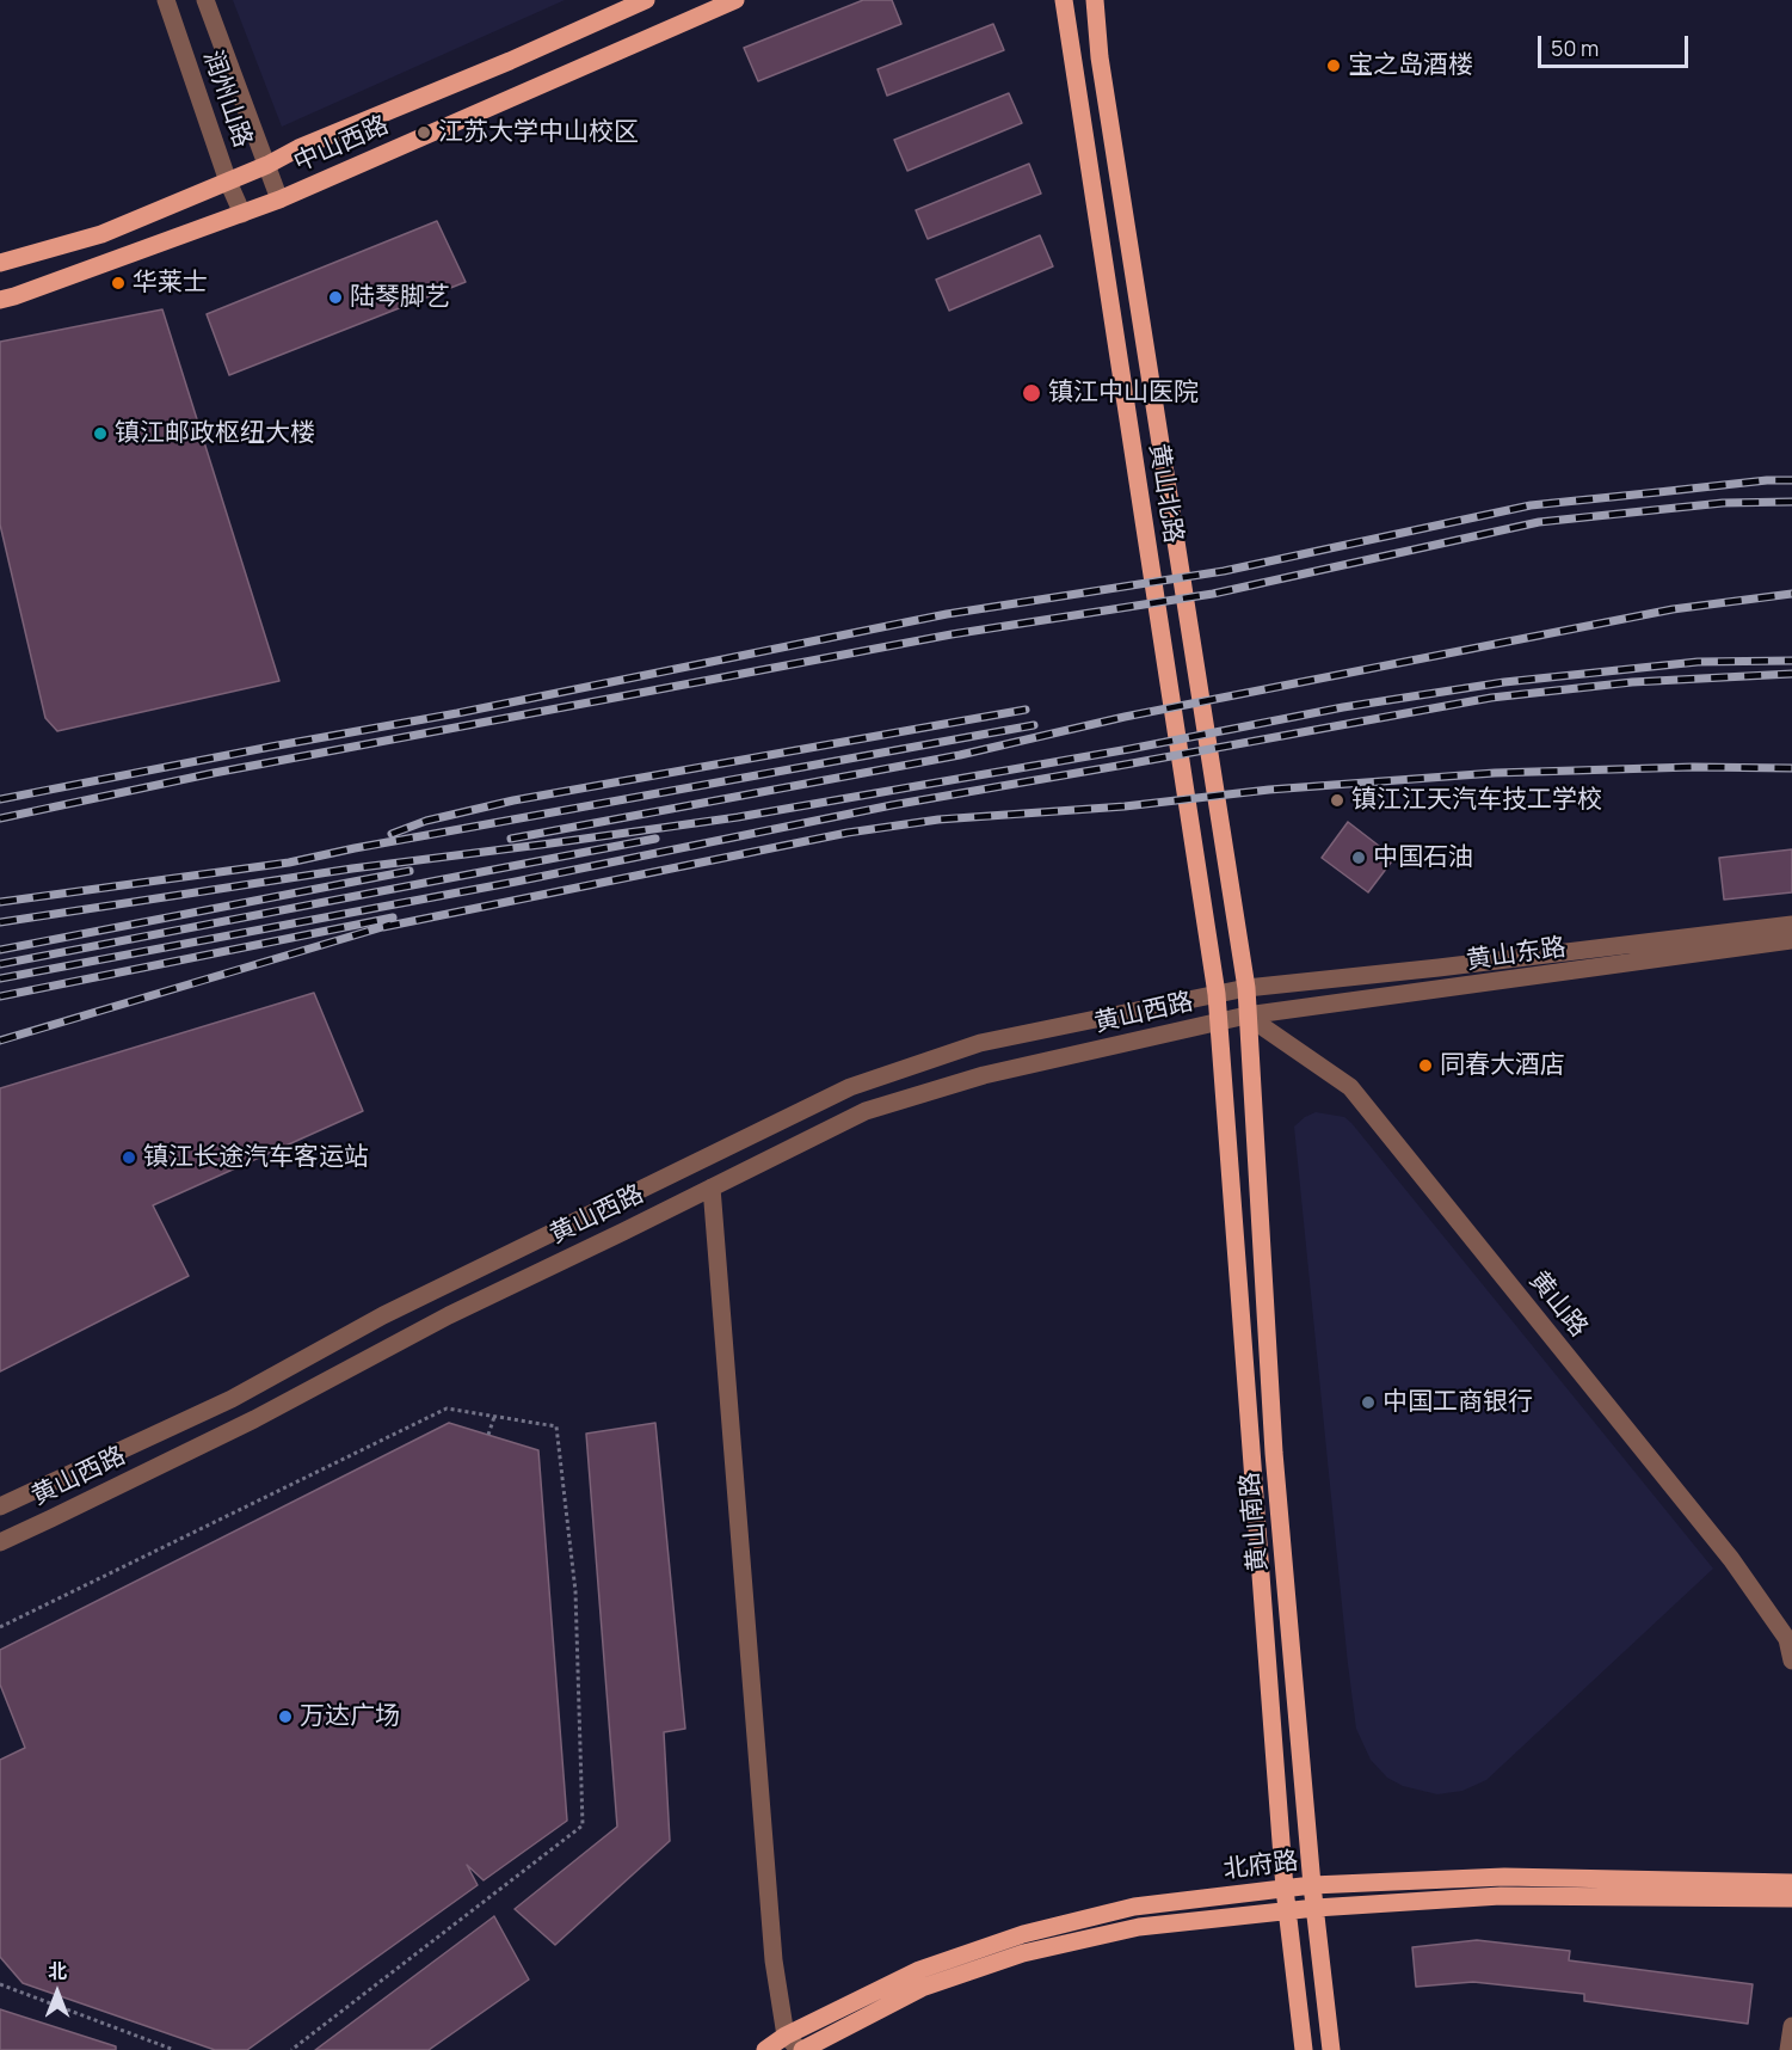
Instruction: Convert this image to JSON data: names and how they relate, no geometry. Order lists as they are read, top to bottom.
{
  "streets": {
    "main road": [
      "中山西路",
      "黄山北路",
      "黄山南路",
      "北府路"
    ],
    "street": [
      "润州山路",
      "黄山东路",
      "黄山西路",
      "黄山路"
    ]
  },
  "crossings": [
    ["润州山路", "中山西路"],
    ["黄山北路", "黄山东路"],
    ["黄山北路", "黄山西路"],
    ["黄山北路", "黄山南路"],
    ["黄山东路", "黄山西路"],
    ["黄山东路", "黄山路"],
    ["黄山东路", "黄山南路"],
    ["黄山西路", "黄山路"],
    ["黄山西路", "黄山南路"],
    ["黄山路", "黄山南路"],
    ["黄山南路", "北府路"]
  ],
  "places": [
    "宝之岛酒楼",
    "江苏大学中山校区",
    "华莱士",
    "陆琴脚艺",
    "镇江中山医院",
    "镇江邮政枢纽大楼",
    "镇江江天汽车技工学校",
    "中国石油",
    "同春大酒店",
    "镇江长途汽车客运站",
    "中国工商银行",
    "万达广场"
  ],
  "scale_bar": "50 m",
  "north": "top"
}
